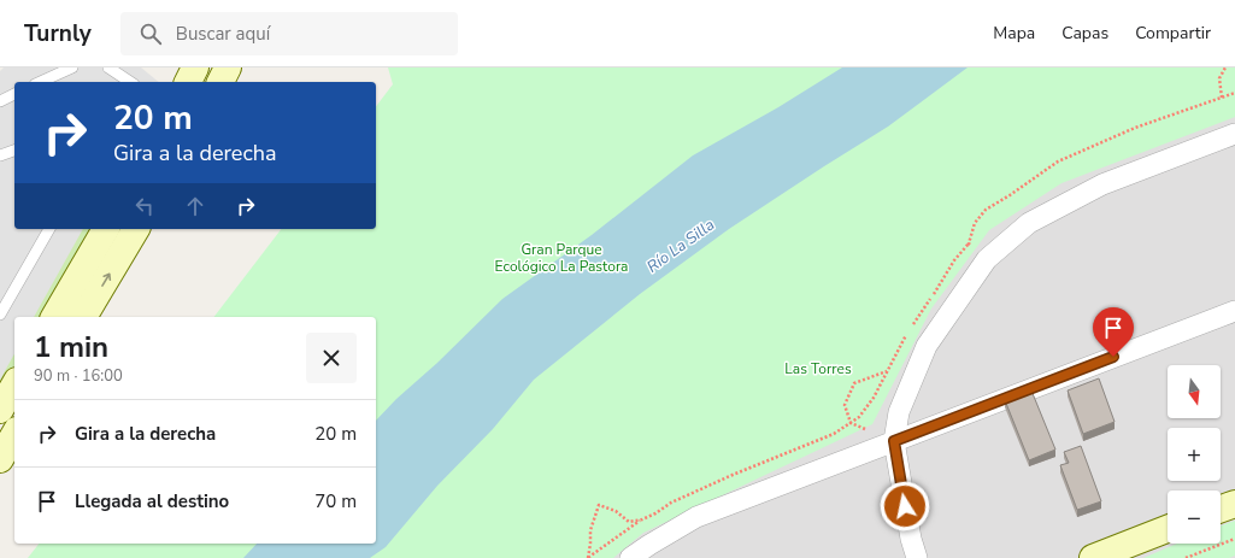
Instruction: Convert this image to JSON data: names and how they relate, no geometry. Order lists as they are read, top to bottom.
{
  "water": ["Río La Silla"],
  "parks": ["Gran Parque Ecológico La Pastora", "Las Torres"],
  "north": "bottom",
  "page": {
    "header": "Turnly",
    "search": "Buscar aquí",
    "nav": ["Mapa", "Capas", "Compartir"],
    "turn": ["20 m", "Gira a la derecha"],
    "heading": ["1 min", "90 m · 16:00"],
    "map_buttons": ["+", "−"],
    "list": [
      {
        "name": "Gira a la derecha",
        "value": "20 m"
      },
      {
        "name": "Llegada al destino",
        "value": "70 m"
      }
    ]
  }
}
